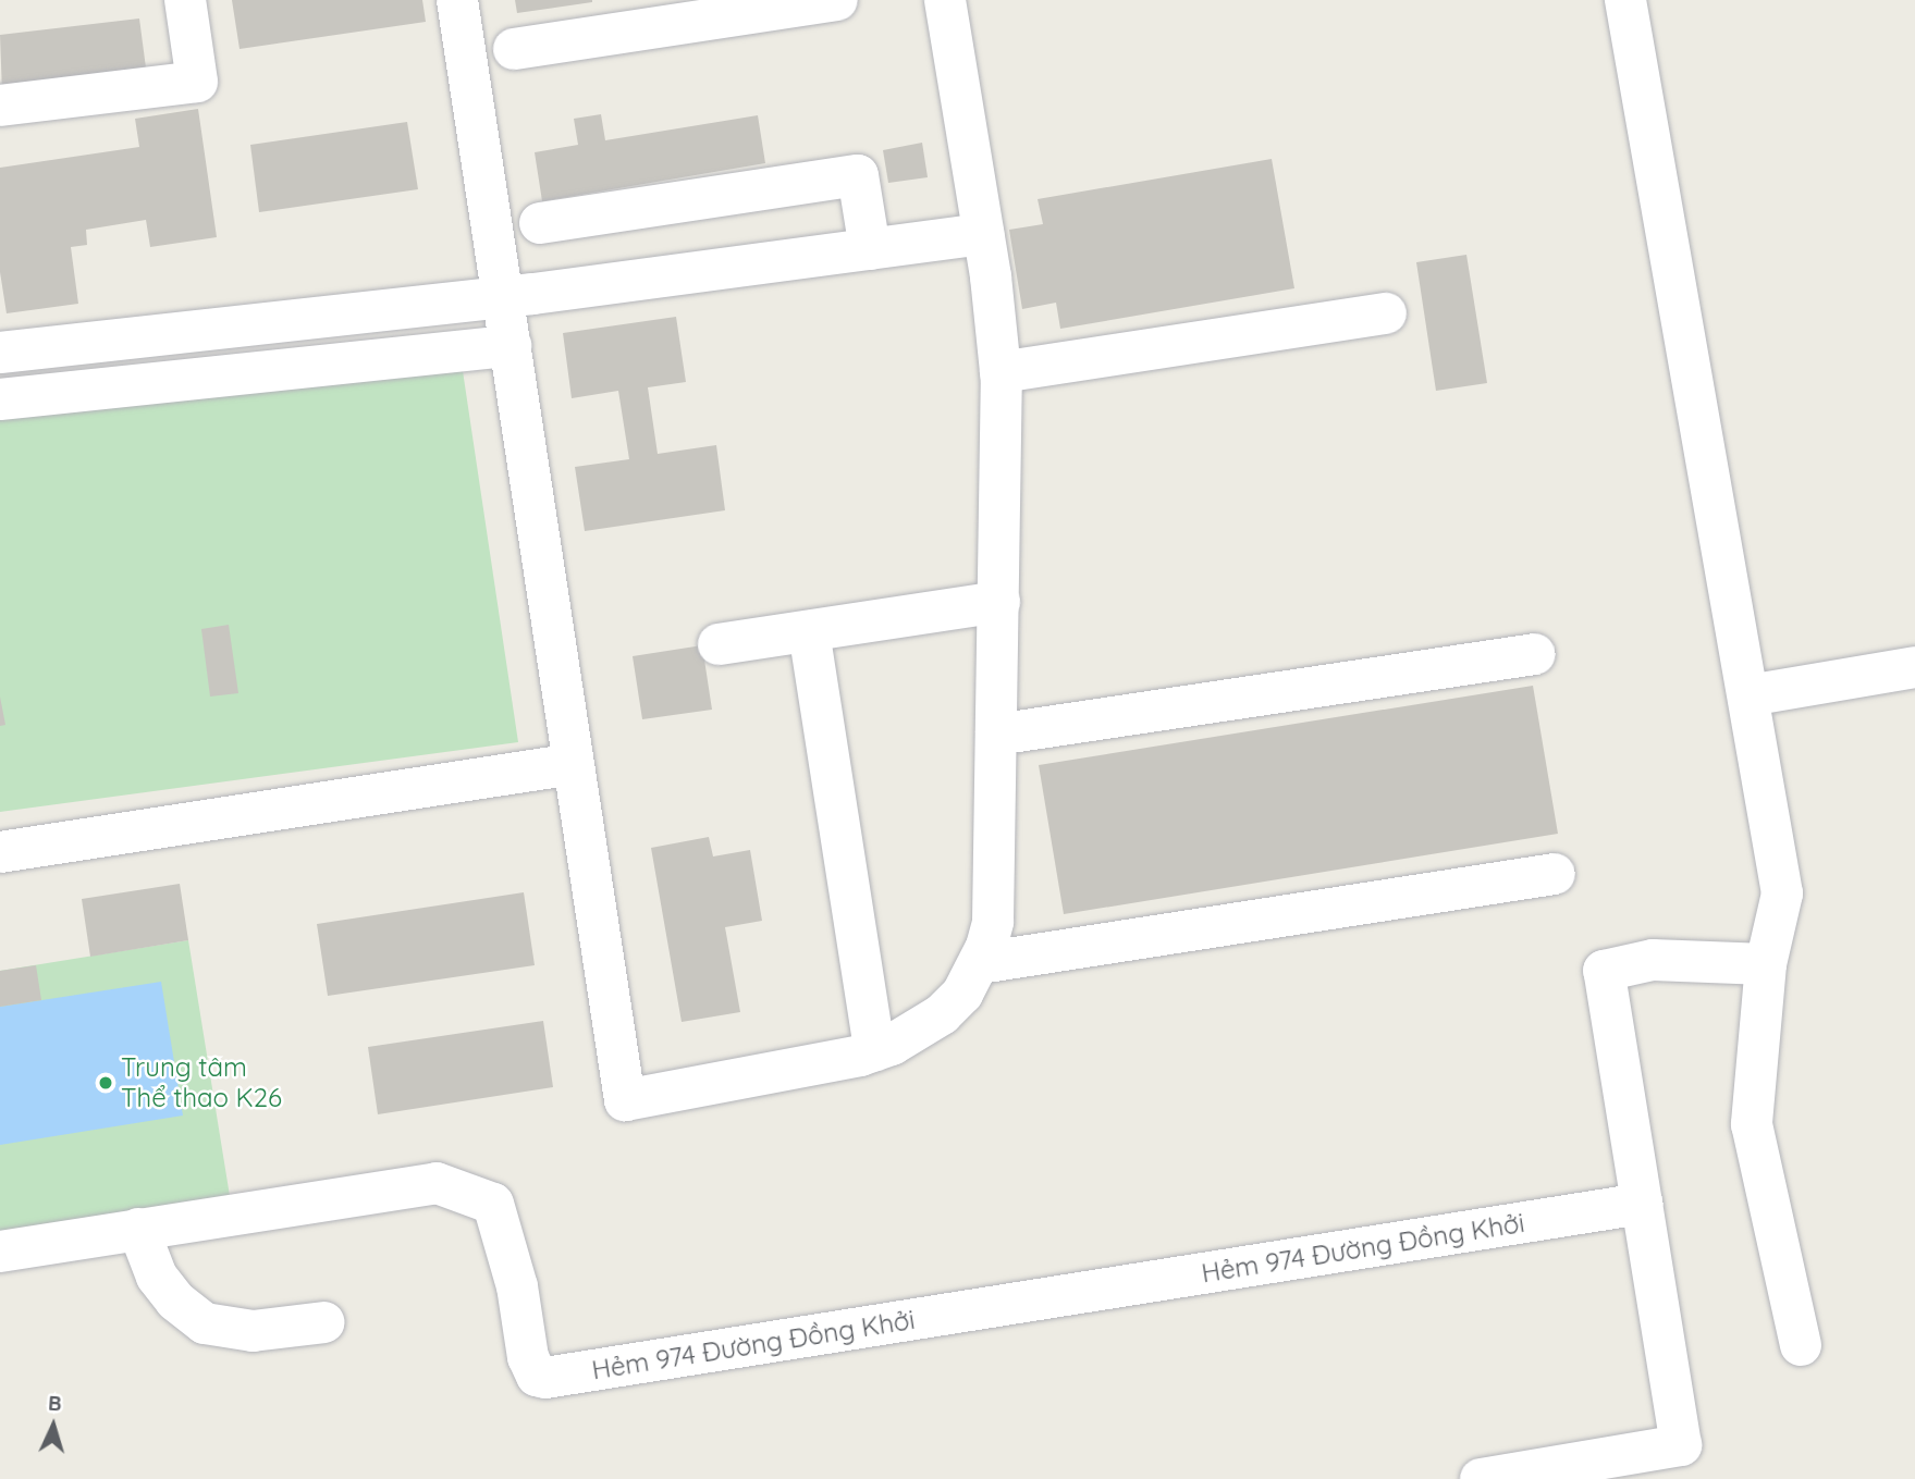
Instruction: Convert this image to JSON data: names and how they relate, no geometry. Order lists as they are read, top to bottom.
{
  "streets": {
    "street": ["Hẻm 974 Đường Đồng Khởi"]
  },
  "places": ["Trung tâm Thể thao K26"],
  "north": "top"
}
